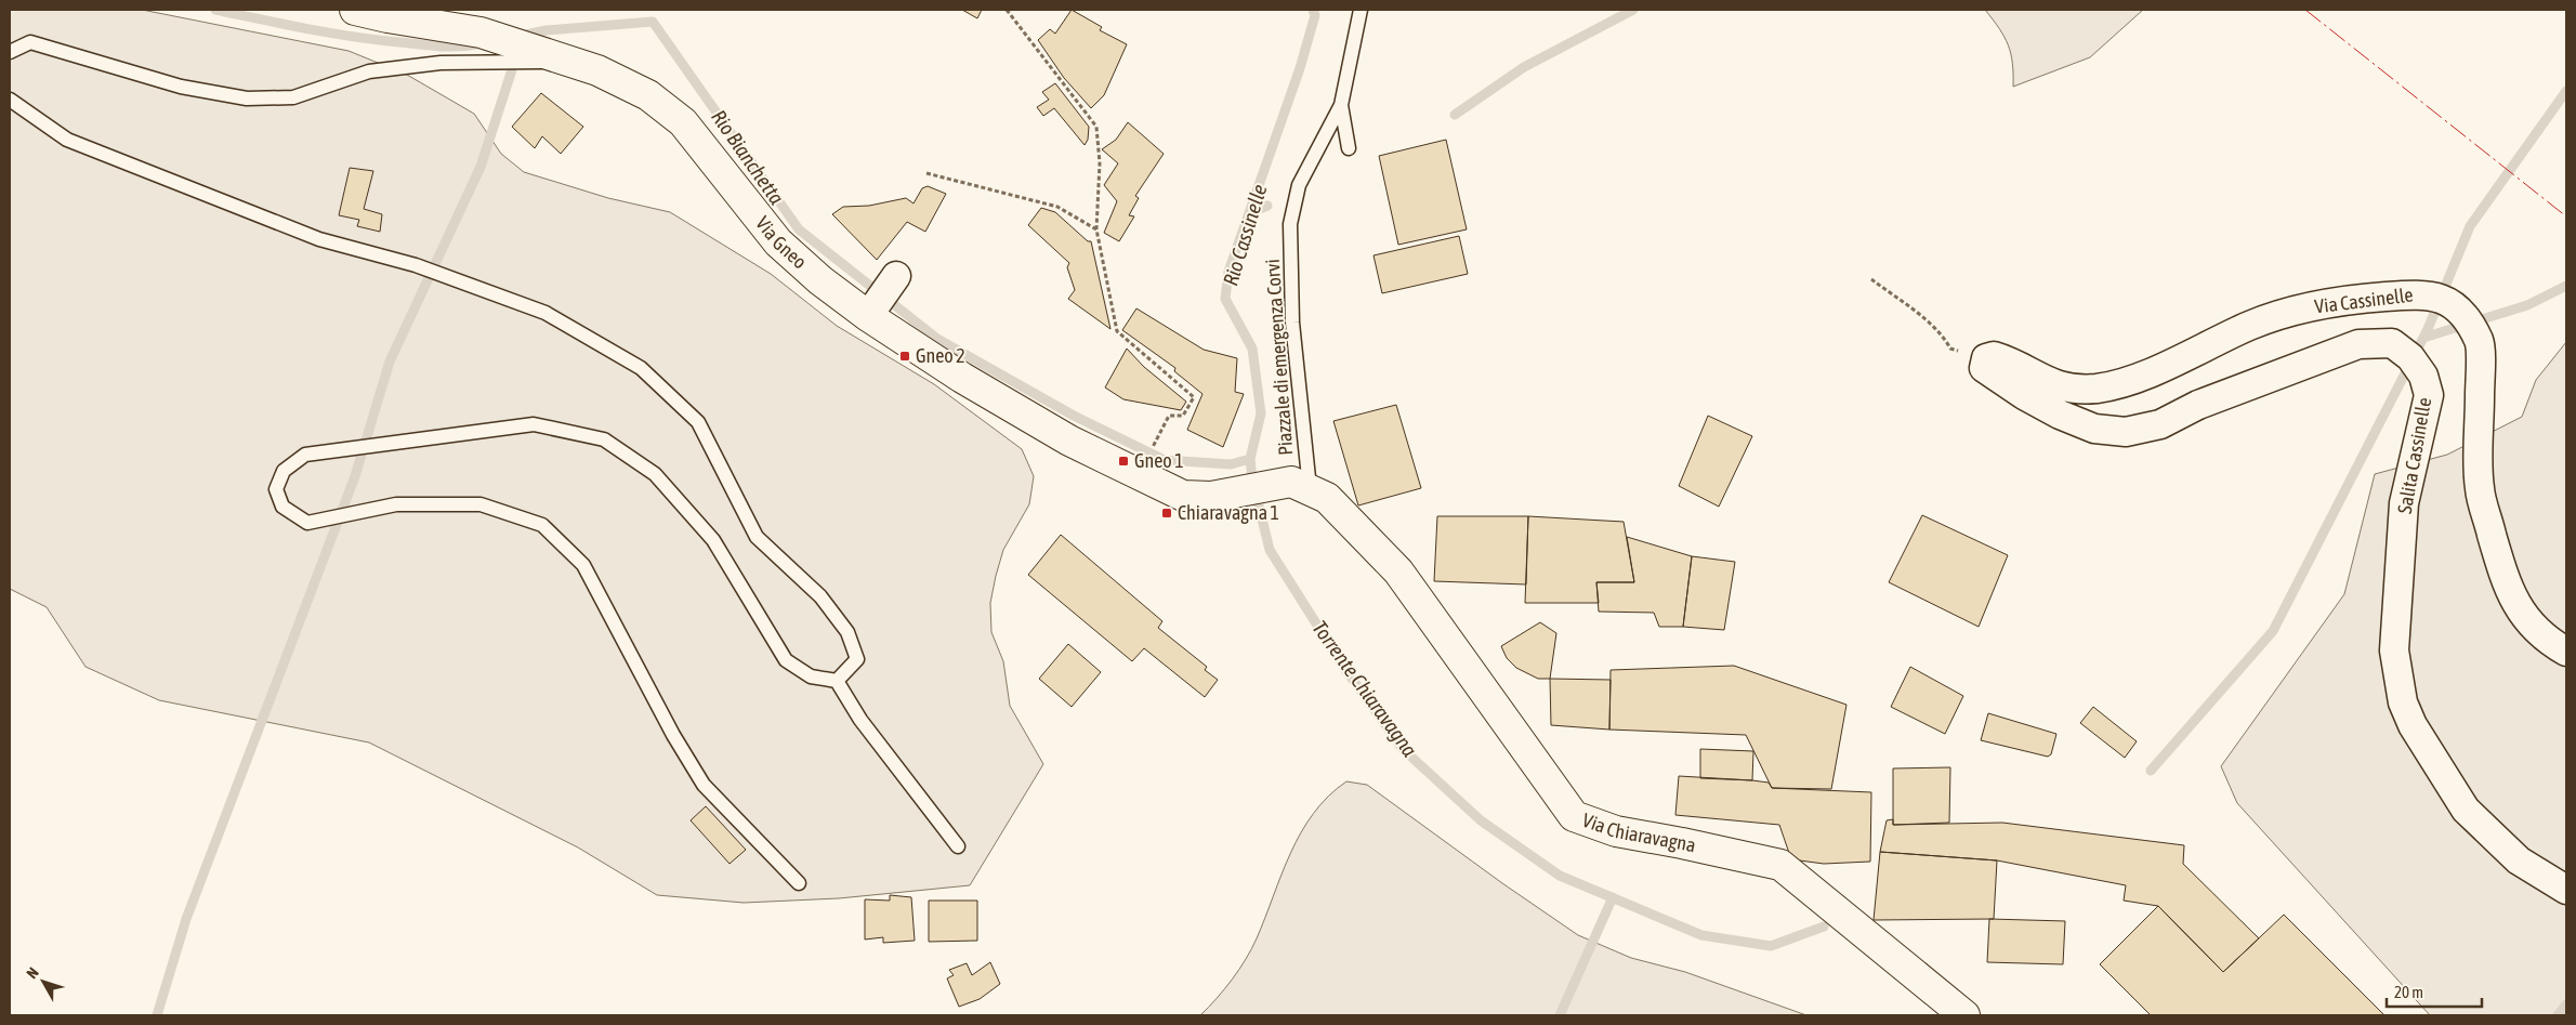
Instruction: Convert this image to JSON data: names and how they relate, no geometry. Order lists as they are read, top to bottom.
{
  "streets": {
    "street": [
      "Via Gneo",
      "Via Cassinelle",
      "Salita Cassinelle",
      "Via Chiaravagna"
    ],
    "lane": ["Piazzale di emergenza Corvi"]
  },
  "crossings": [
    ["Via Gneo", "Piazzale di emergenza Corvi"],
    ["Via Gneo", "Via Chiaravagna"],
    ["Via Cassinelle", "Salita Cassinelle"],
    ["Piazzale di emergenza Corvi", "Via Chiaravagna"]
  ],
  "water": ["Rio Bianchetta", "Rio Cassinelle", "Torrente Chiaravagna"],
  "places": {
    "transit": ["Gneo 2", "Gneo 1", "Chiaravagna 1"]
  },
  "scale_bar": "20 m",
  "north": "top left"
}
